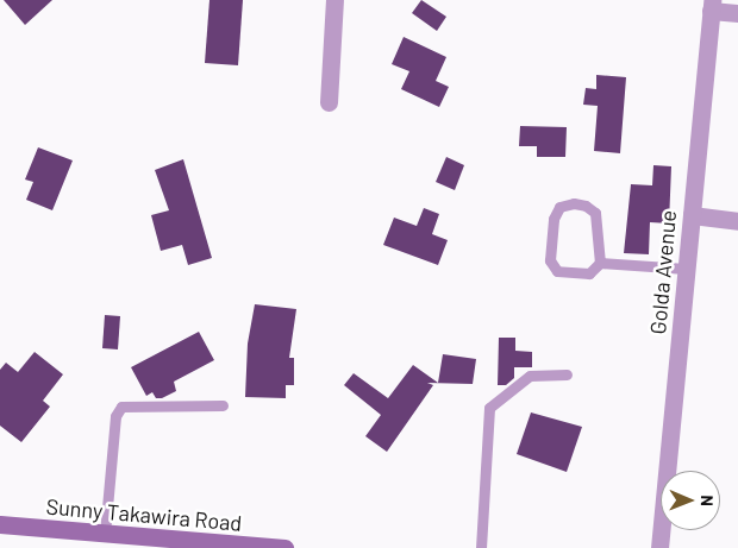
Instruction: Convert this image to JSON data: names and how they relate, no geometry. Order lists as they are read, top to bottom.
{
  "streets": {
    "main road": ["Sunny Takawira Road"],
    "street": ["Golda Avenue"]
  },
  "north": "right"
}
